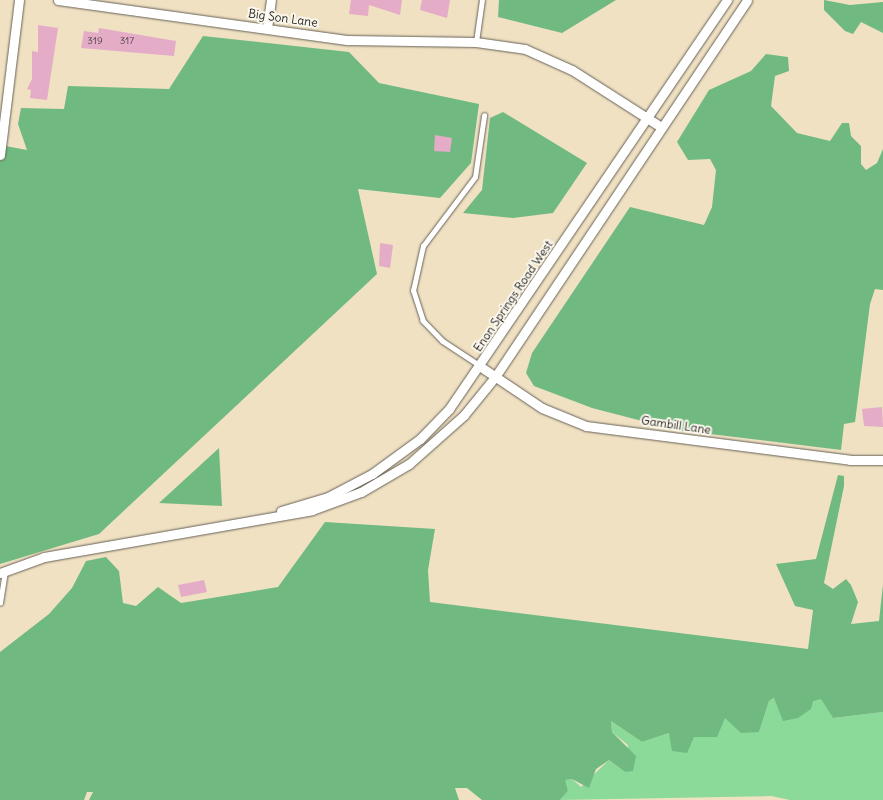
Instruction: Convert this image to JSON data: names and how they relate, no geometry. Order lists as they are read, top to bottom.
{
  "streets": {
    "street": ["Big Son Lane", "Enon Springs Road West", "Gambill Lane"]
  },
  "crossings": [
    ["Big Son Lane", "Enon Springs Road West"],
    ["Enon Springs Road West", "Gambill Lane"]
  ],
  "house_numbers": ["319", "317"]
}
